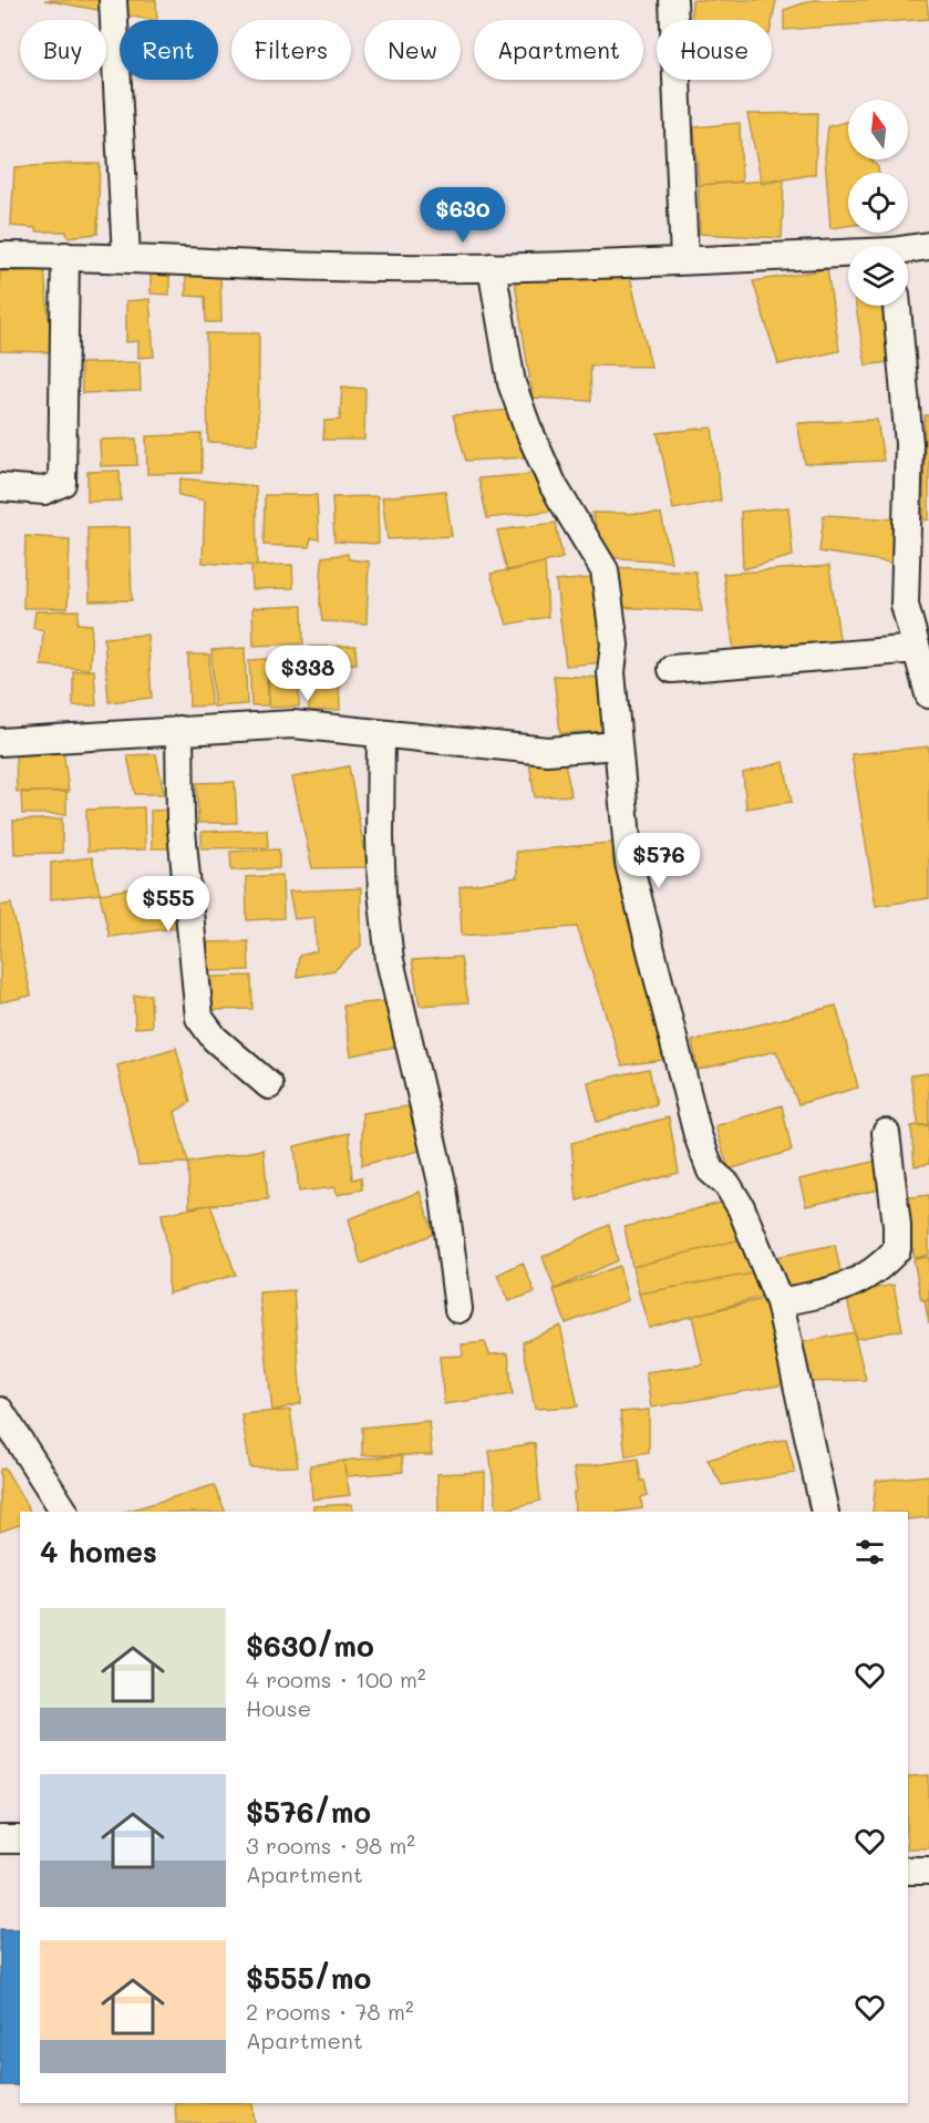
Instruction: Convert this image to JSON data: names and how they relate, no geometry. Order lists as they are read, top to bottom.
{
  "north": "top",
  "page": {
    "chip": [
      "Buy",
      "Rent",
      "Filters",
      "New",
      "Apartment",
      "House"
    ],
    "price": [
      "$630",
      "$338",
      "$576",
      "$555"
    ],
    "heading": "4 homes",
    "list": [
      {
        "name": "$630/mo",
        "note": "4 rooms · 100 m² · House"
      },
      {
        "name": "$576/mo",
        "note": "3 rooms · 98 m² · Apartment"
      },
      {
        "name": "$555/mo",
        "note": "2 rooms · 78 m² · Apartment"
      }
    ]
  }
}
